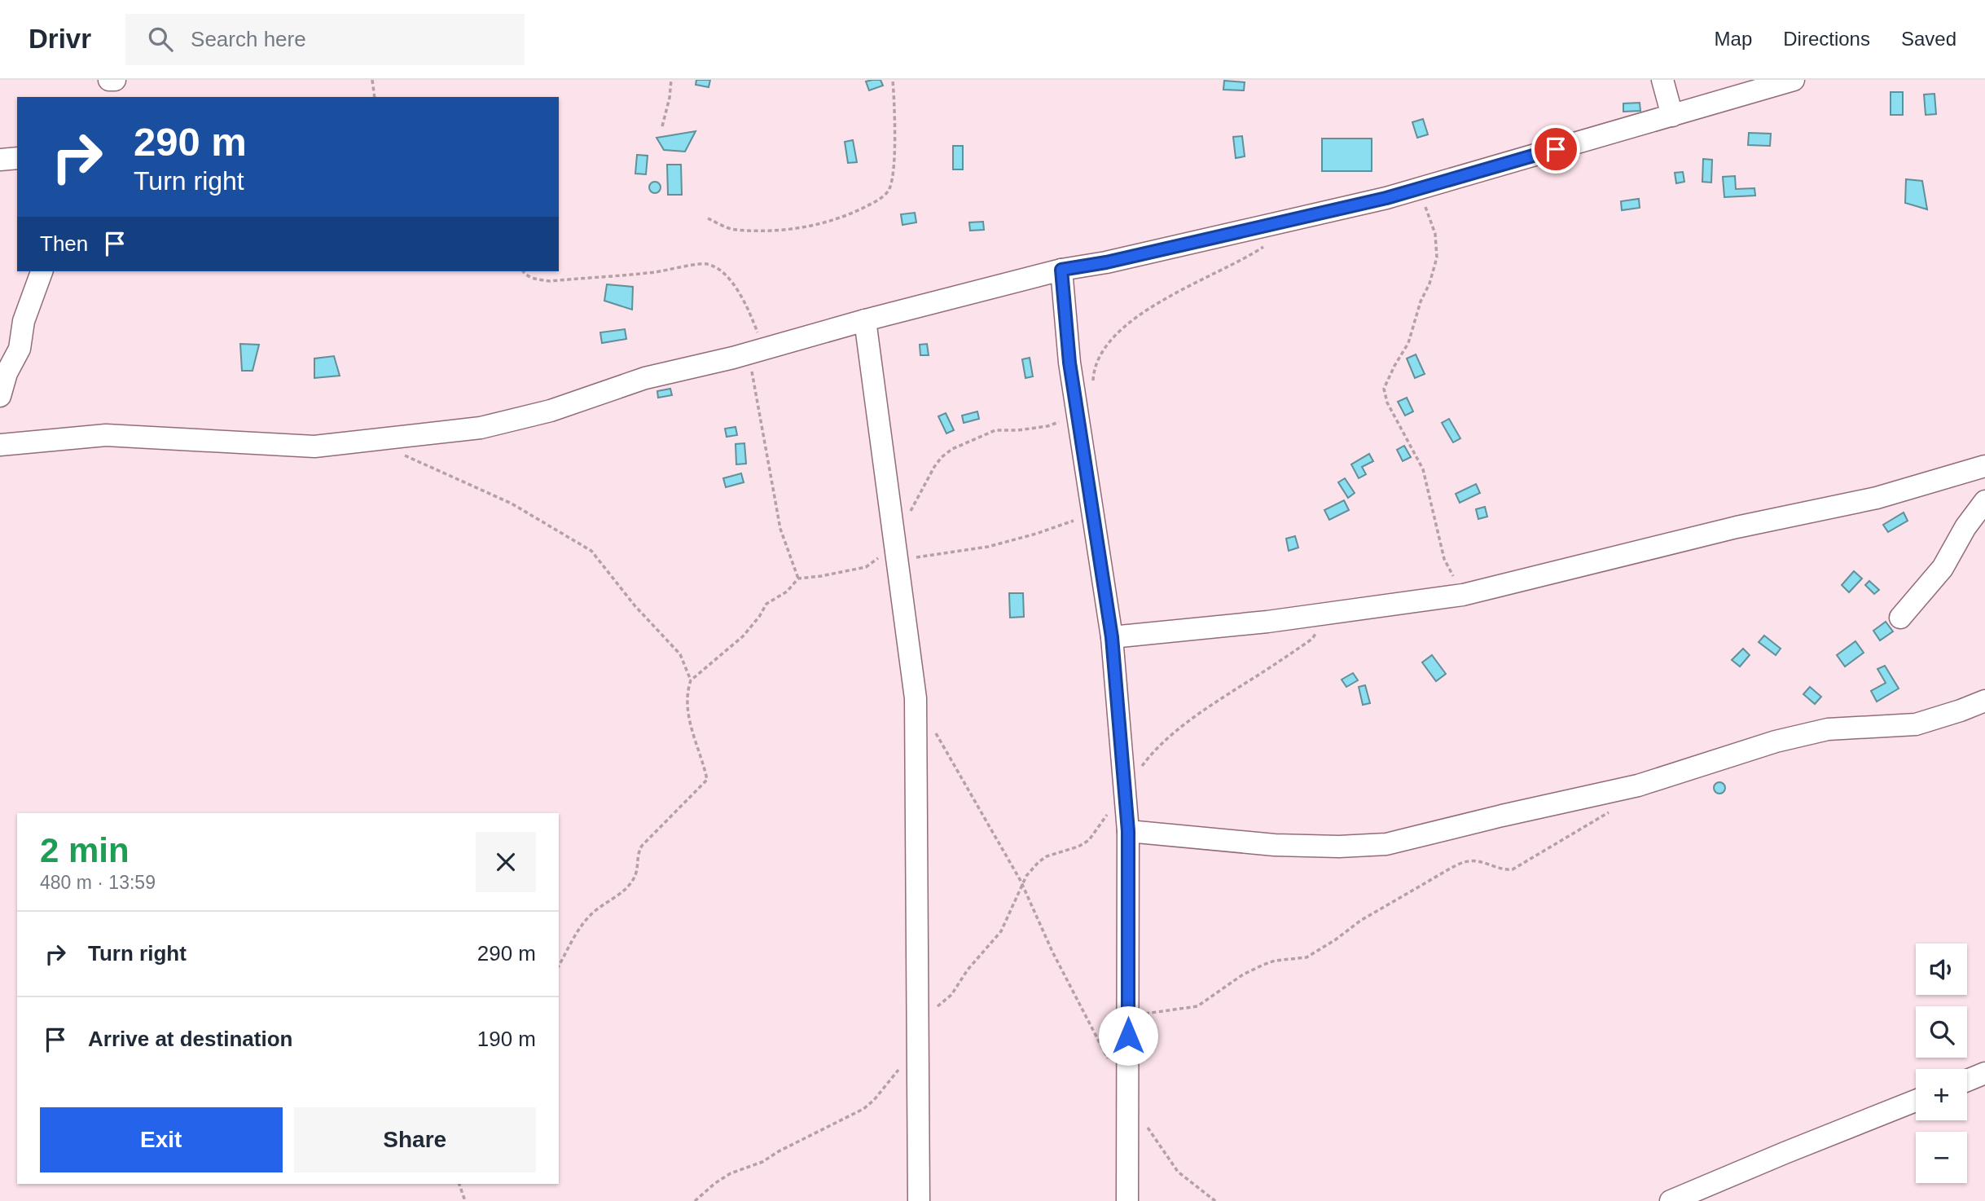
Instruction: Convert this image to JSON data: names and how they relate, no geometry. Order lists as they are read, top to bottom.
{
  "page": {
    "header": "Drivr",
    "search": "Search here",
    "nav": ["Map", "Directions", "Saved"],
    "turn": ["290 m", "Turn right"],
    "then": "Then",
    "heading": ["2 min", "480 m · 13:59"],
    "list": [
      {
        "name": "Turn right",
        "value": "290 m"
      },
      {
        "name": "Arrive at destination",
        "value": "190 m"
      }
    ],
    "map_buttons": ["+", "−"],
    "buttons": ["Exit", "Share"]
  }
}
